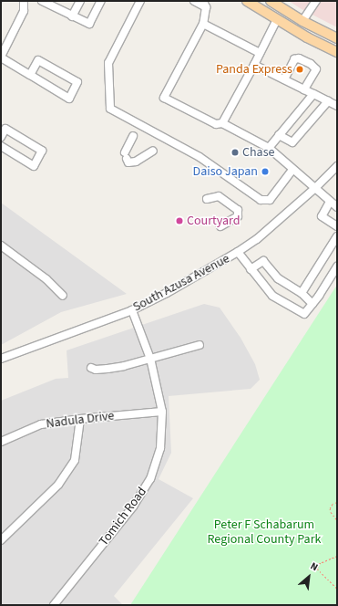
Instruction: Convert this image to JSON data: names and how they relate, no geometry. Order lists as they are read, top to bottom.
{
  "streets": {
    "street": ["South Azusa Avenue", "Nadula Drive", "Tomich Road"]
  },
  "crossings": [
    ["South Azusa Avenue", "Tomich Road"],
    ["Nadula Drive", "Tomich Road"]
  ],
  "parks": ["Peter F Schabarum Regional County Park"],
  "places": [
    "Panda Express",
    "Chase",
    "Daiso Japan",
    "Courtyard"
  ],
  "north": "top right"
}
